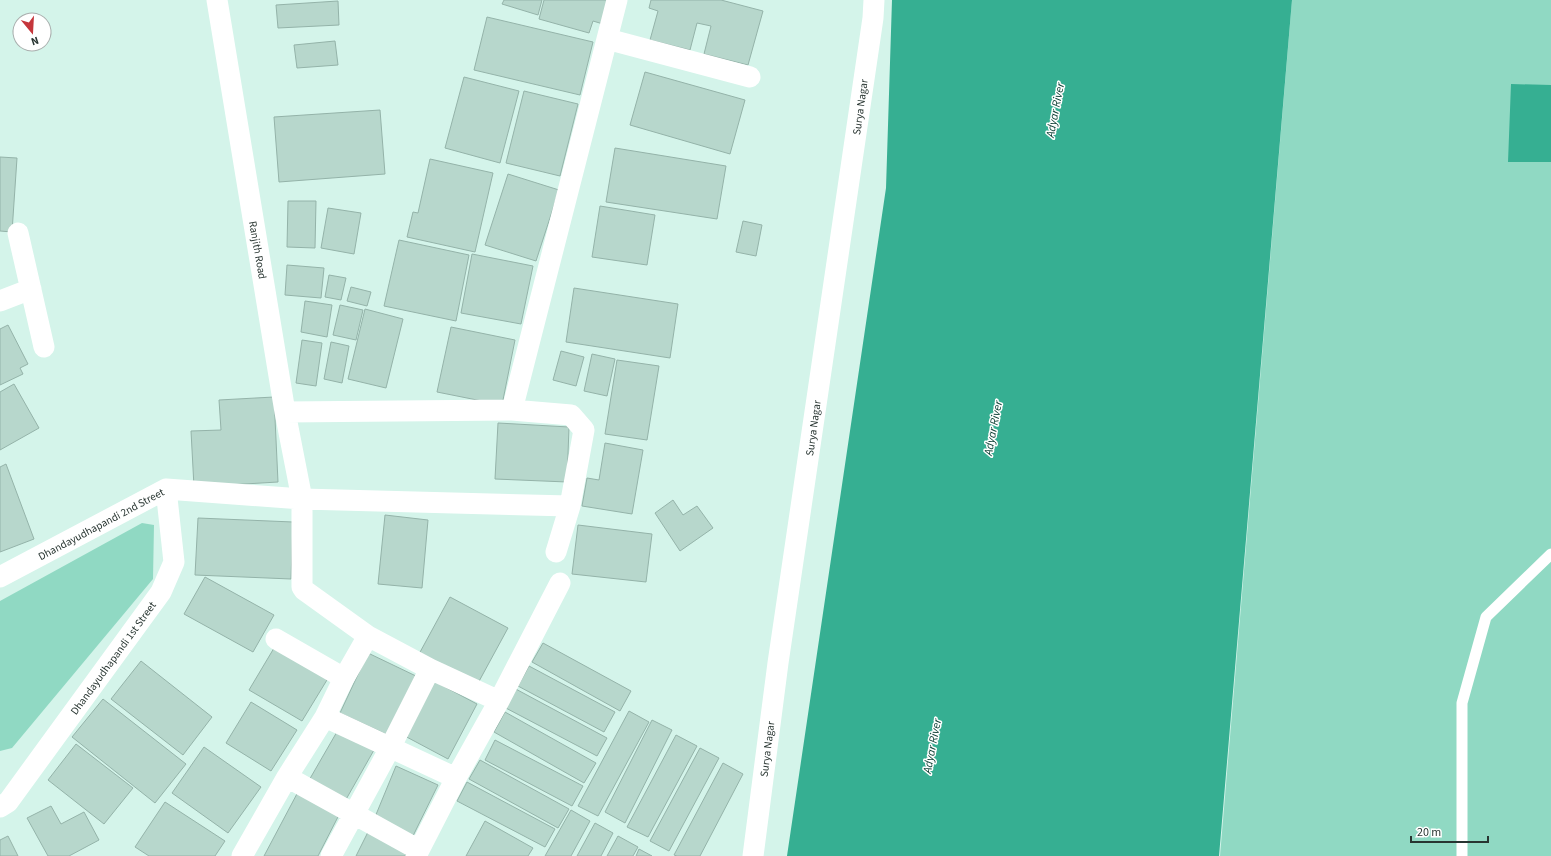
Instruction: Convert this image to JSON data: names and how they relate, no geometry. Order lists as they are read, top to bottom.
{
  "streets": {
    "street": [
      "Surya Nagar",
      "Ranjith Road",
      "Dhandayudhapandi 2nd Street",
      "Dhandayudhapandi 1st Street"
    ]
  },
  "crossings": [
    ["Ranjith Road", "Dhandayudhapandi 2nd Street"],
    ["Dhandayudhapandi 2nd Street", "Dhandayudhapandi 1st Street"]
  ],
  "water": ["Adyar River"],
  "scale_bar": "20 m",
  "north": "bottom"
}
